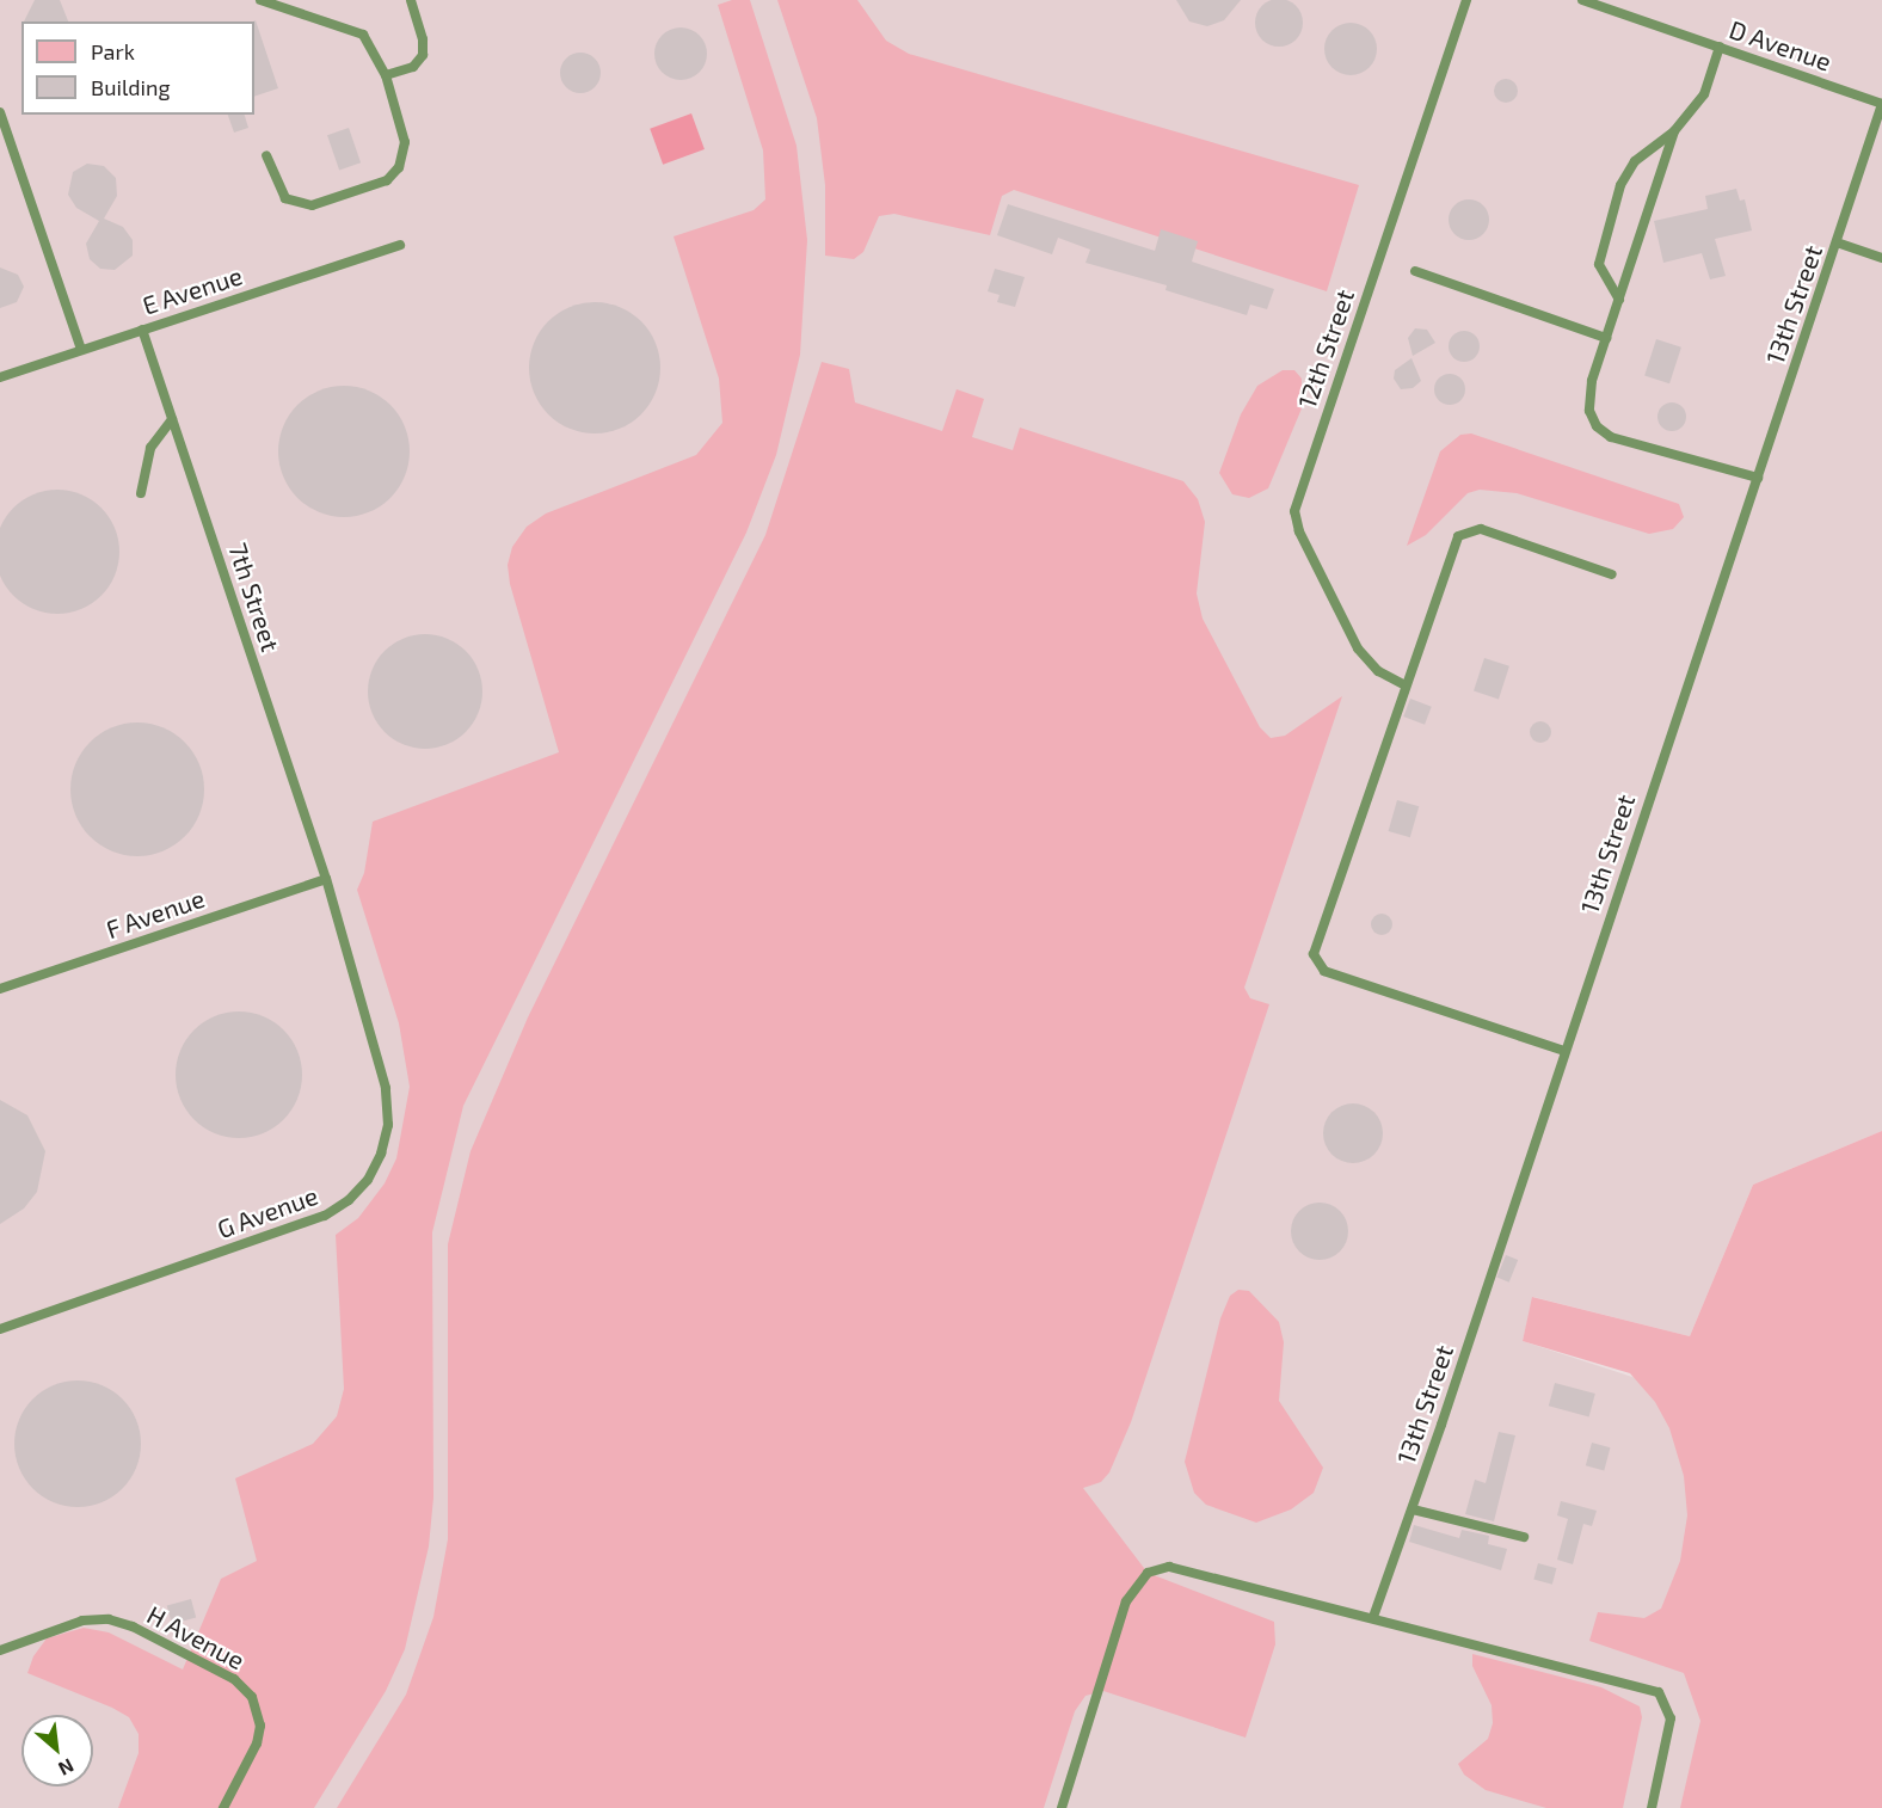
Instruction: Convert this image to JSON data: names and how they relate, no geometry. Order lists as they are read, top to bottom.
{
  "streets": {
    "lane": [
      "D Avenue",
      "E Avenue",
      "13th Street",
      "12th Street",
      "7th Street",
      "F Avenue",
      "G Avenue",
      "H Avenue"
    ]
  },
  "crossings": [
    ["D Avenue", "13th Street"],
    ["E Avenue", "7th Street"],
    ["7th Street", "F Avenue"],
    ["7th Street", "G Avenue"],
    ["F Avenue", "G Avenue"]
  ],
  "legend": ["Park", "Building"],
  "north": "bottom right"
}
